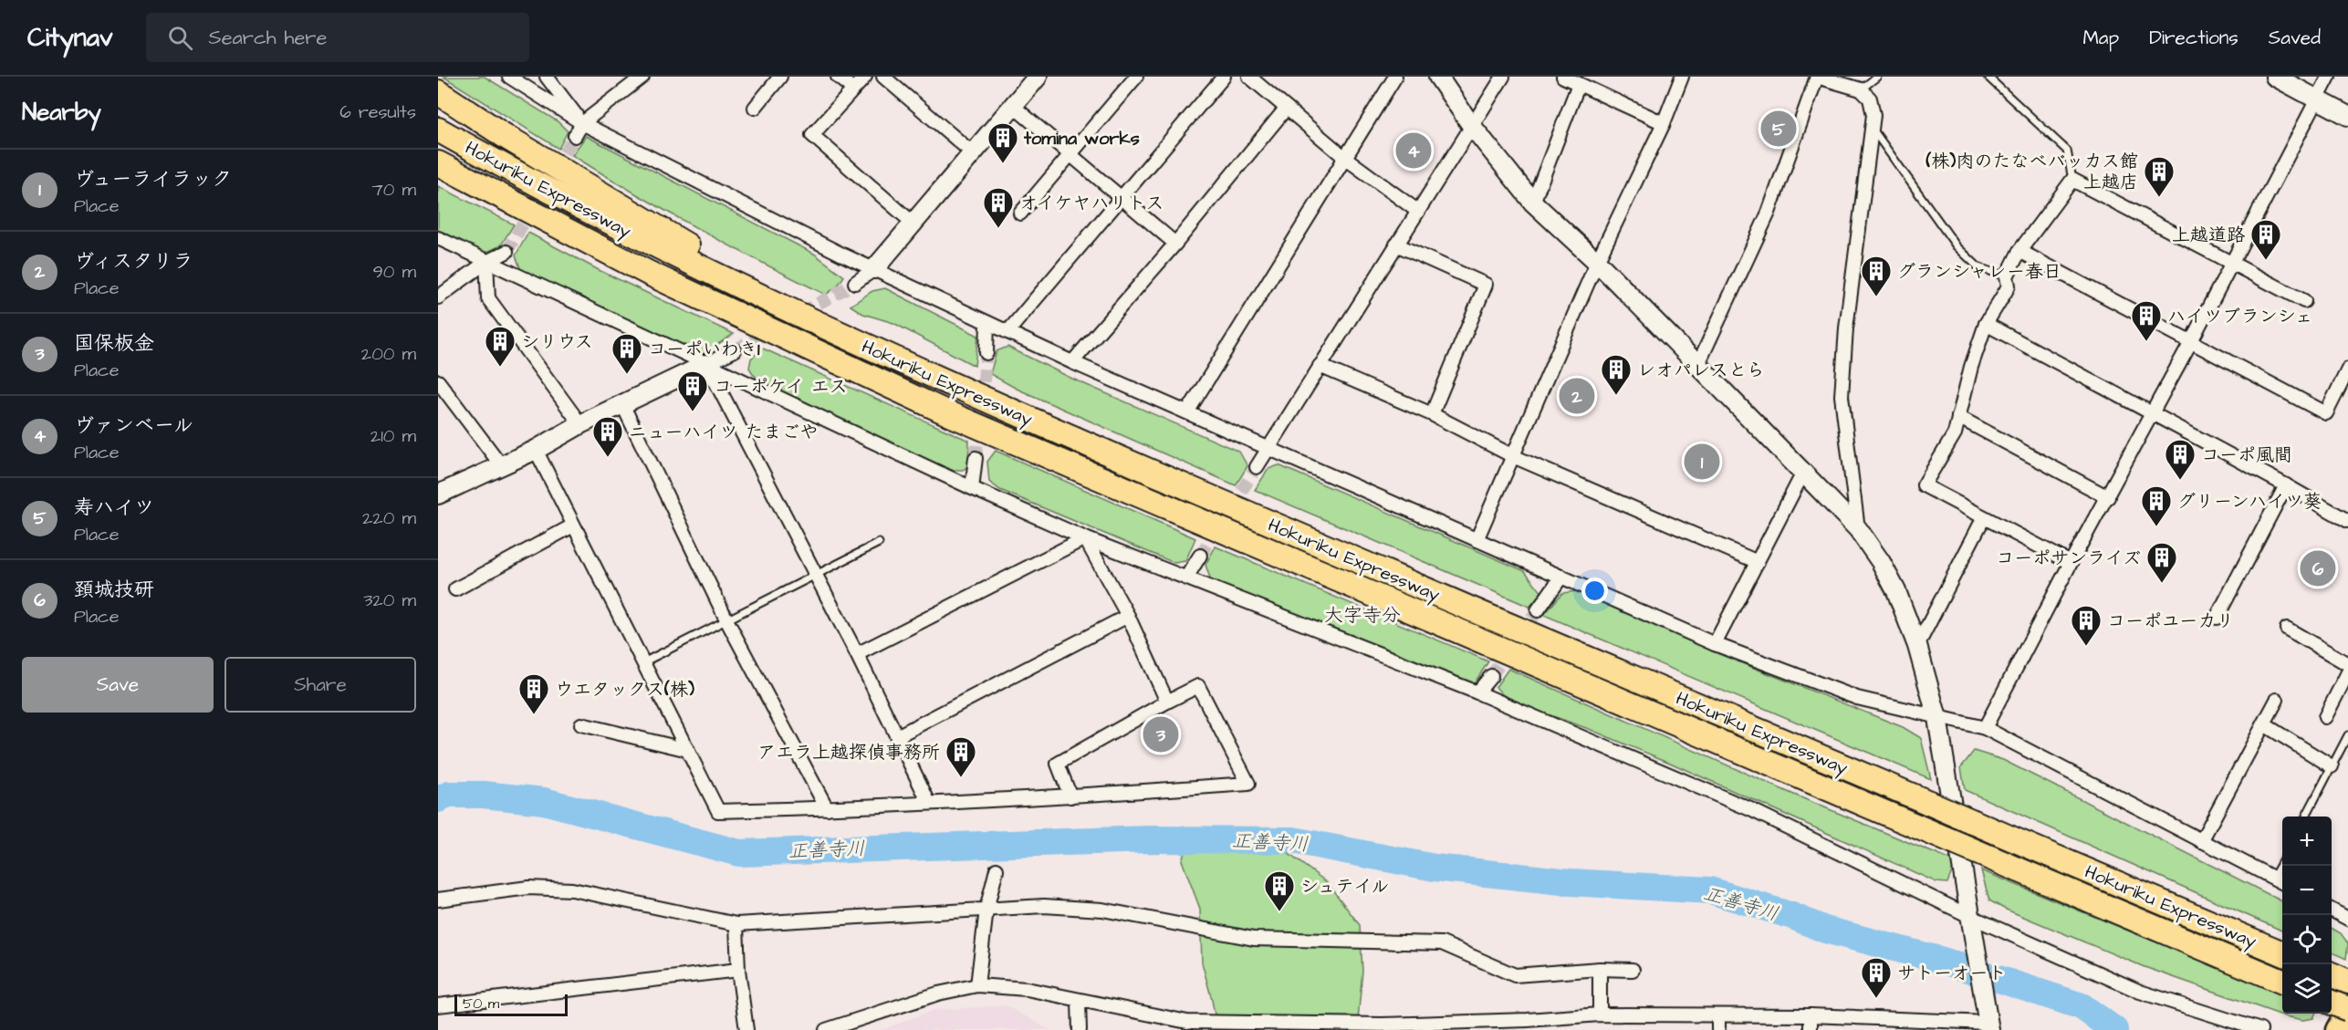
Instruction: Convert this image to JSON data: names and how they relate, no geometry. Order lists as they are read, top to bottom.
{
  "streets": {
    "highway": ["Hokuriku Expressway"]
  },
  "districts": ["大字寺分"],
  "water": ["正善寺川"],
  "places": {
    "building": [
      "tomina works",
      "(株)肉のたなべバッカス館 上越店",
      "オイケヤハリトス",
      "上越道路",
      "グランシャレー春日",
      "ハイツブランシェ",
      "シリウス",
      "コーポいわき1",
      "レオパレスとら",
      "コーポケイ エス",
      "ニューハイツ たまごや",
      "コーポ風間",
      "グリーンハイツ葵",
      "コーポサンライズ",
      "コーポユーカリ",
      "ウエタックス(株)",
      "アエラ上越探偵事務所",
      "シュテイル",
      "サトーオート"
    ]
  },
  "scale_bar": "50 m",
  "page": {
    "header": "Citynav",
    "search": "Search here",
    "nav": ["Map", "Directions", "Saved"],
    "heading": ["Nearby", "6 results"],
    "pins": [
      "5",
      "4",
      "2",
      "1",
      "6",
      "3"
    ],
    "list": [
      {
        "mark": "1",
        "name": "ヴューライラック",
        "note": "Place",
        "value": "70 m"
      },
      {
        "mark": "2",
        "name": "ヴィスタリラ",
        "note": "Place",
        "value": "90 m"
      },
      {
        "mark": "3",
        "name": "国保板金",
        "note": "Place",
        "value": "200 m"
      },
      {
        "mark": "4",
        "name": "ヴァンベール",
        "note": "Place",
        "value": "210 m"
      },
      {
        "mark": "5",
        "name": "寿ハイツ",
        "note": "Place",
        "value": "220 m"
      },
      {
        "mark": "6",
        "name": "頚城技研",
        "note": "Place",
        "value": "320 m"
      }
    ],
    "buttons": ["Save", "Share"],
    "map_buttons": ["+", "−"],
    "scale": "50 m"
  }
}
